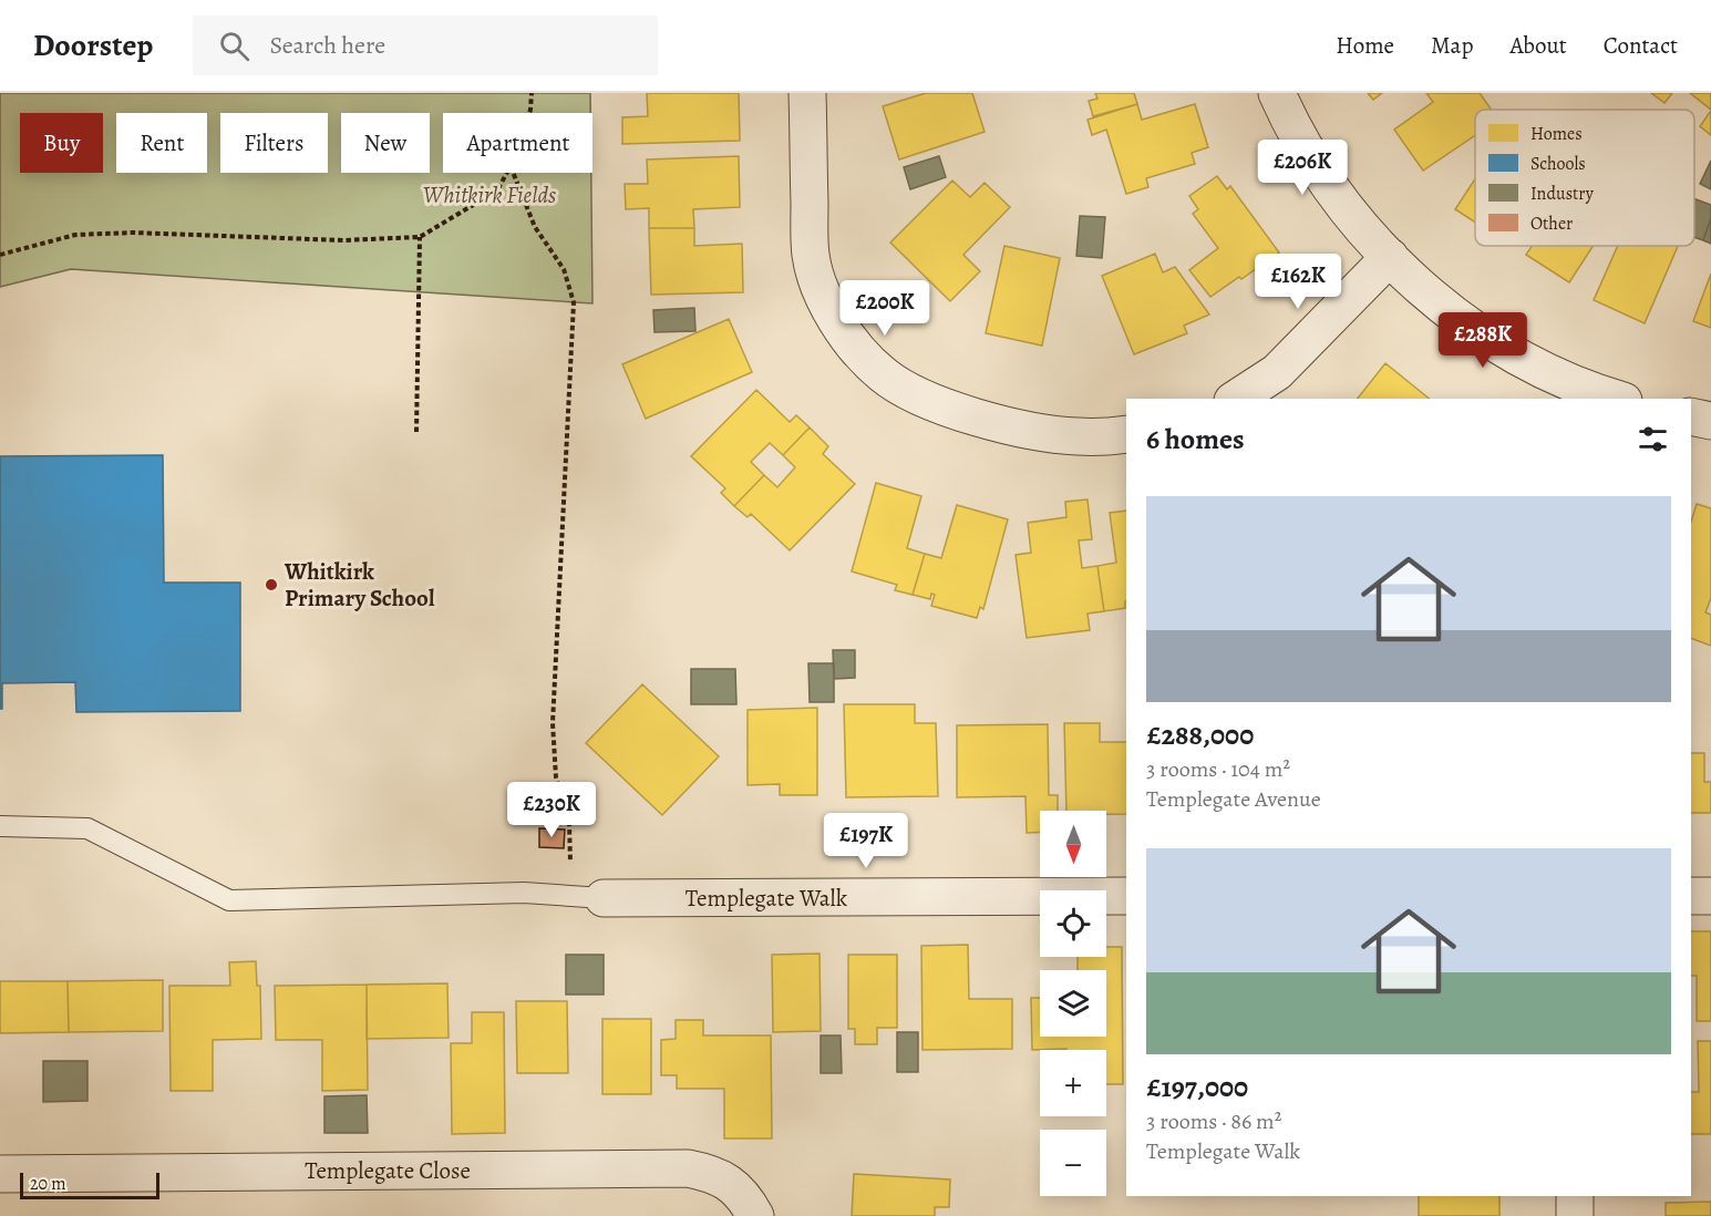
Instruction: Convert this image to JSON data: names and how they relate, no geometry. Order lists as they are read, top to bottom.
{
  "streets": {
    "street": ["Templegate Walk", "Templegate Close"]
  },
  "parks": ["Whitkirk Fields"],
  "places": ["Whitkirk Primary School"],
  "legend": [
    "Homes",
    "Schools",
    "Industry",
    "Other"
  ],
  "scale_bar": "20 m",
  "north": "bottom",
  "page": {
    "header": "Doorstep",
    "search": "Search here",
    "nav": [
      "Home",
      "Map",
      "About",
      "Contact"
    ],
    "chip": [
      "Buy",
      "Rent",
      "Filters",
      "New",
      "Apartment"
    ],
    "price": [
      "£206K",
      "£162K",
      "£200K",
      "£288K",
      "£230K",
      "£197K"
    ],
    "heading": "6 homes",
    "list": [
      {
        "name": "£288,000",
        "note": "3 rooms · 104 m² · Templegate Avenue"
      },
      {
        "name": "£197,000",
        "note": "3 rooms · 86 m² · Templegate Walk"
      }
    ],
    "map_buttons": ["+", "−"],
    "scale": "20 m"
  }
}
